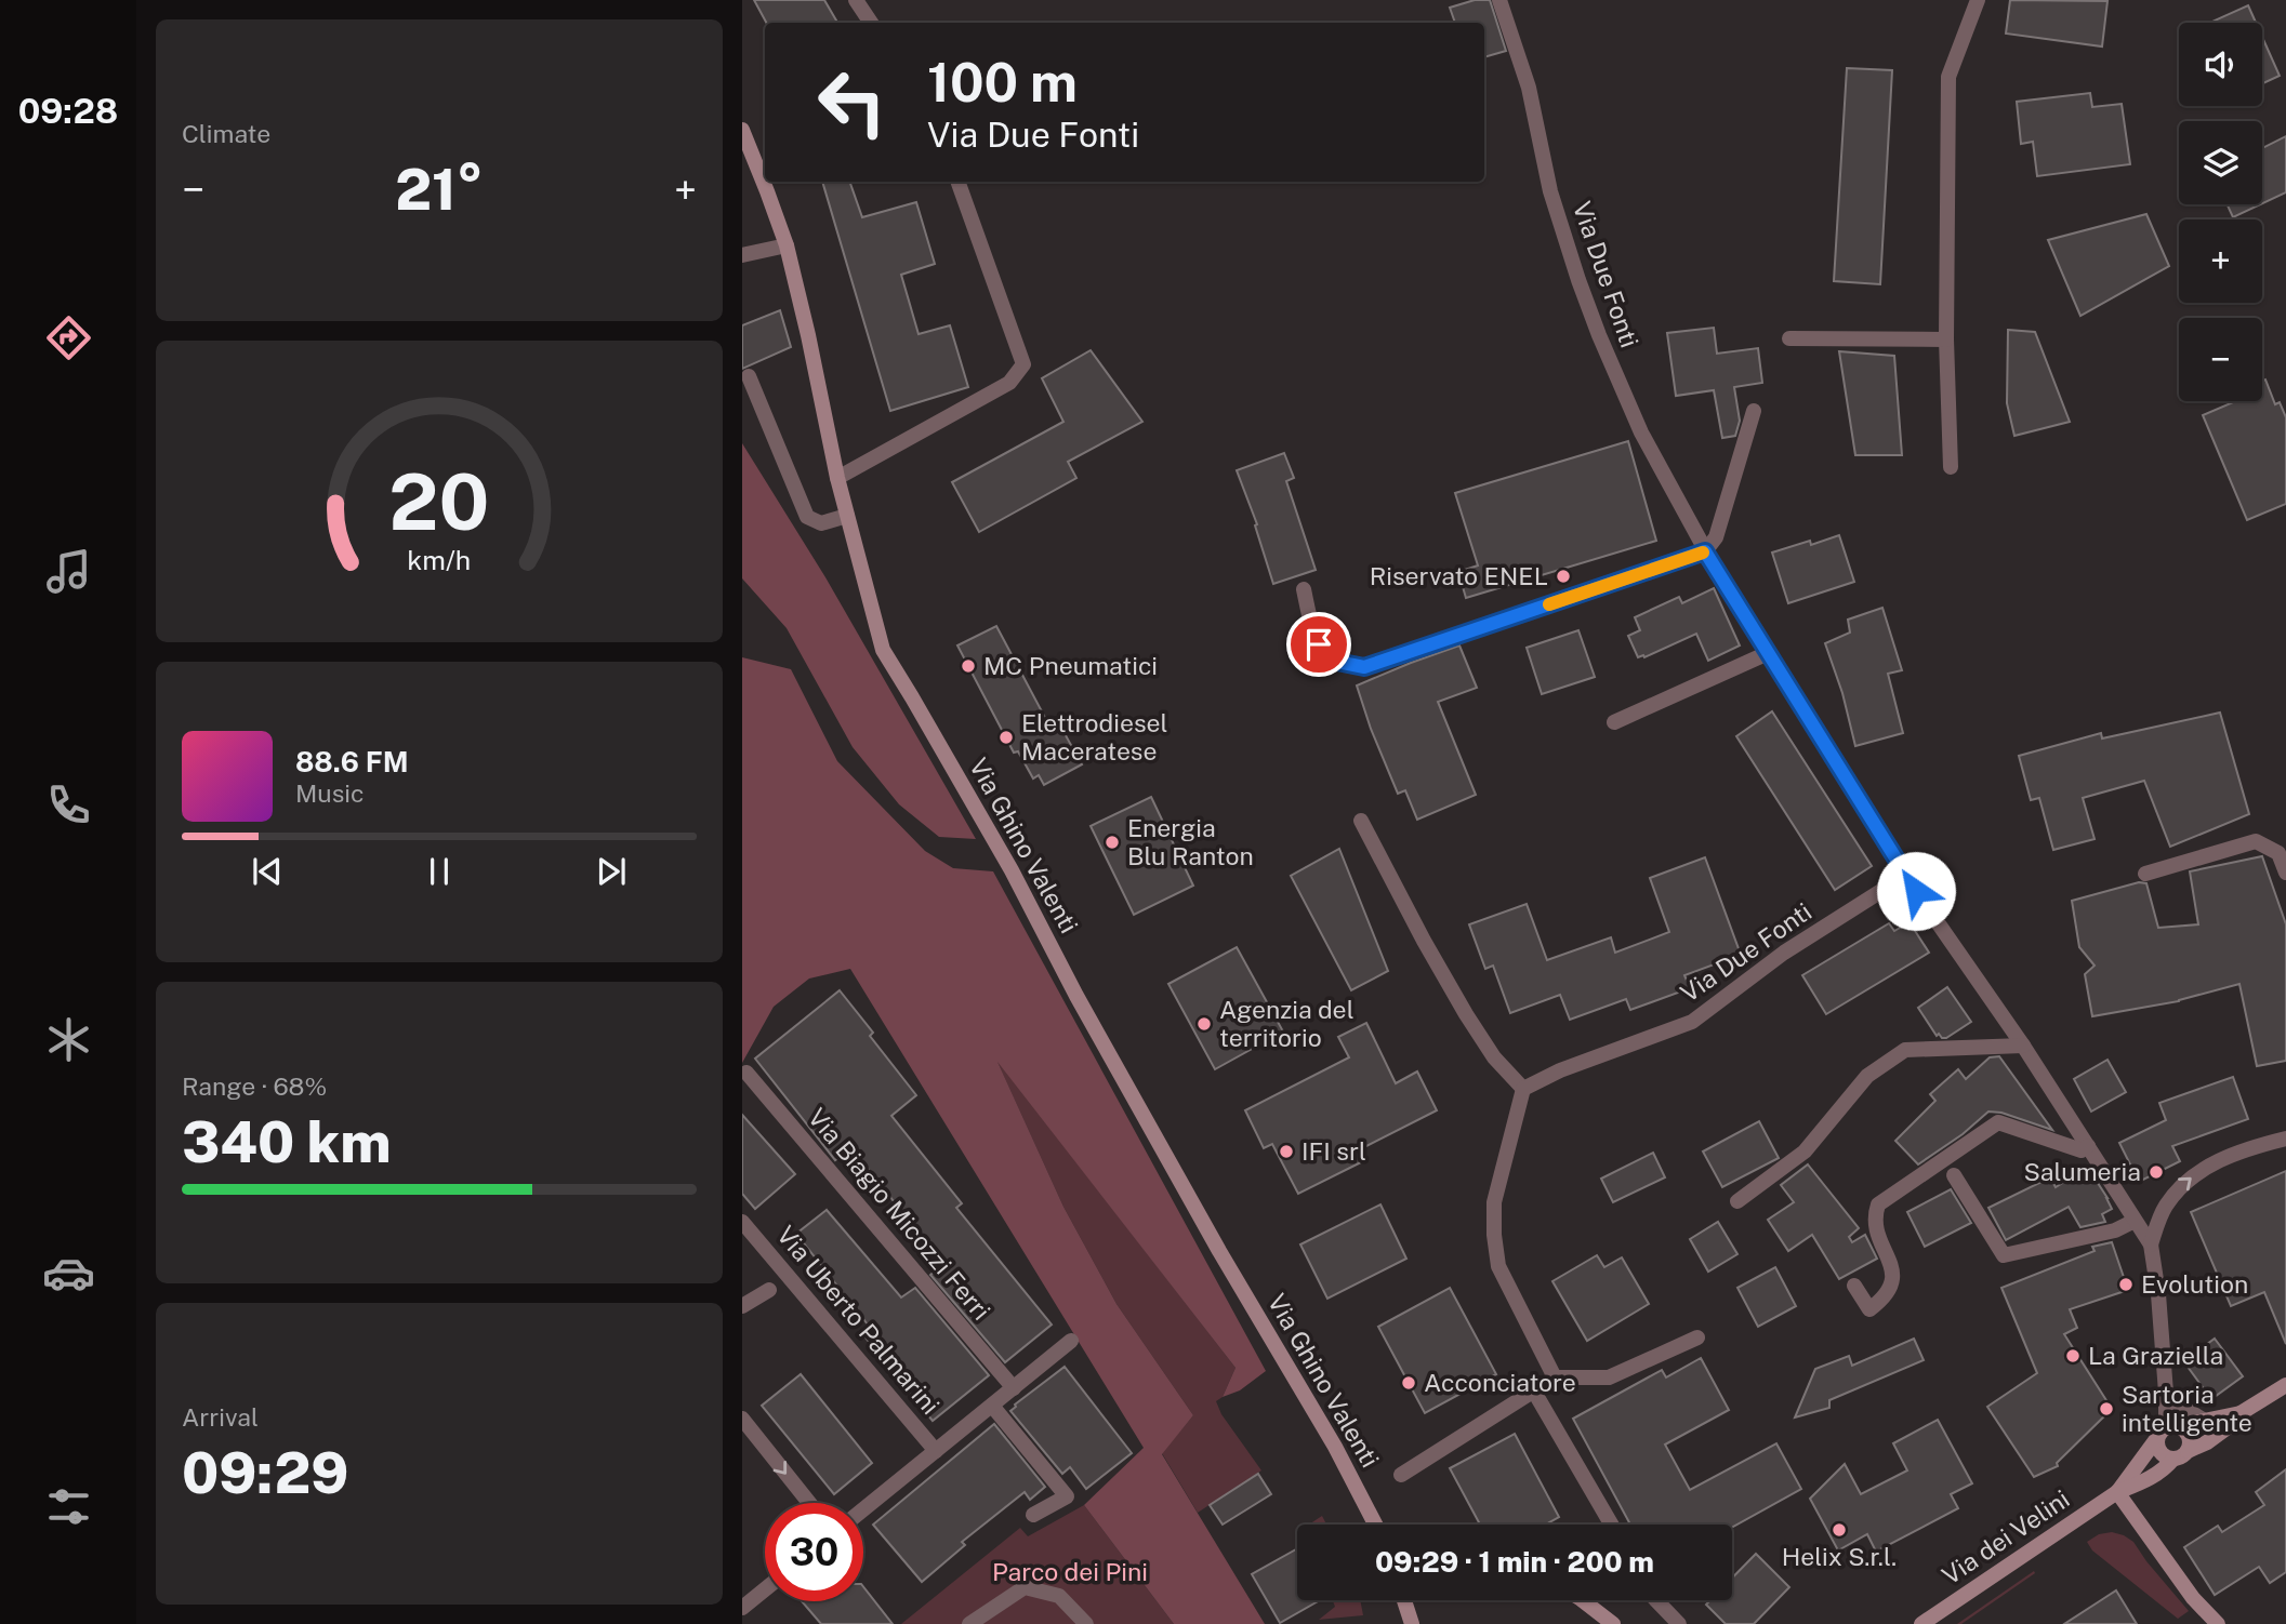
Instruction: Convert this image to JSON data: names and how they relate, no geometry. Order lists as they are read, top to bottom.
{
  "streets": {
    "main road": ["Via Ghino Valenti", "Via dei Velini"],
    "street": ["Via Due Fonti", "Via Biagio Micozzi Ferri", "Via Uberto Palmarini"]
  },
  "crossings": [
    ["Via Due Fonti", "Via dei Velini"]
  ],
  "parks": ["Parco dei Pini"],
  "places": [
    "Riservato ENEL",
    "MC Pneumatici",
    "Elettrodiesel Maceratese",
    "Energia Blu Ranton",
    "Agenzia del territorio",
    "IFI srl",
    "Salumeria",
    "Evolution",
    "La Graziella",
    "Acconciatore",
    "Sartoria intelligente",
    "Helix S.r.l."
  ],
  "page": {
    "tabs": "09:28",
    "tile": [
      "Climate",
      ["Range · 68%", "340 km"],
      ["Arrival", "09:29"]
    ],
    "map_buttons": ["+", "−"],
    "turn": ["100 m", "Via Due Fonti"],
    "heat": ["−", "21°", "+"],
    "song": ["88.6 FM", "Music"],
    "limit": "30",
    "trip": "09:29 · 1 min · 200 m",
    "gauge": ["20", "km/h"]
  }
}
